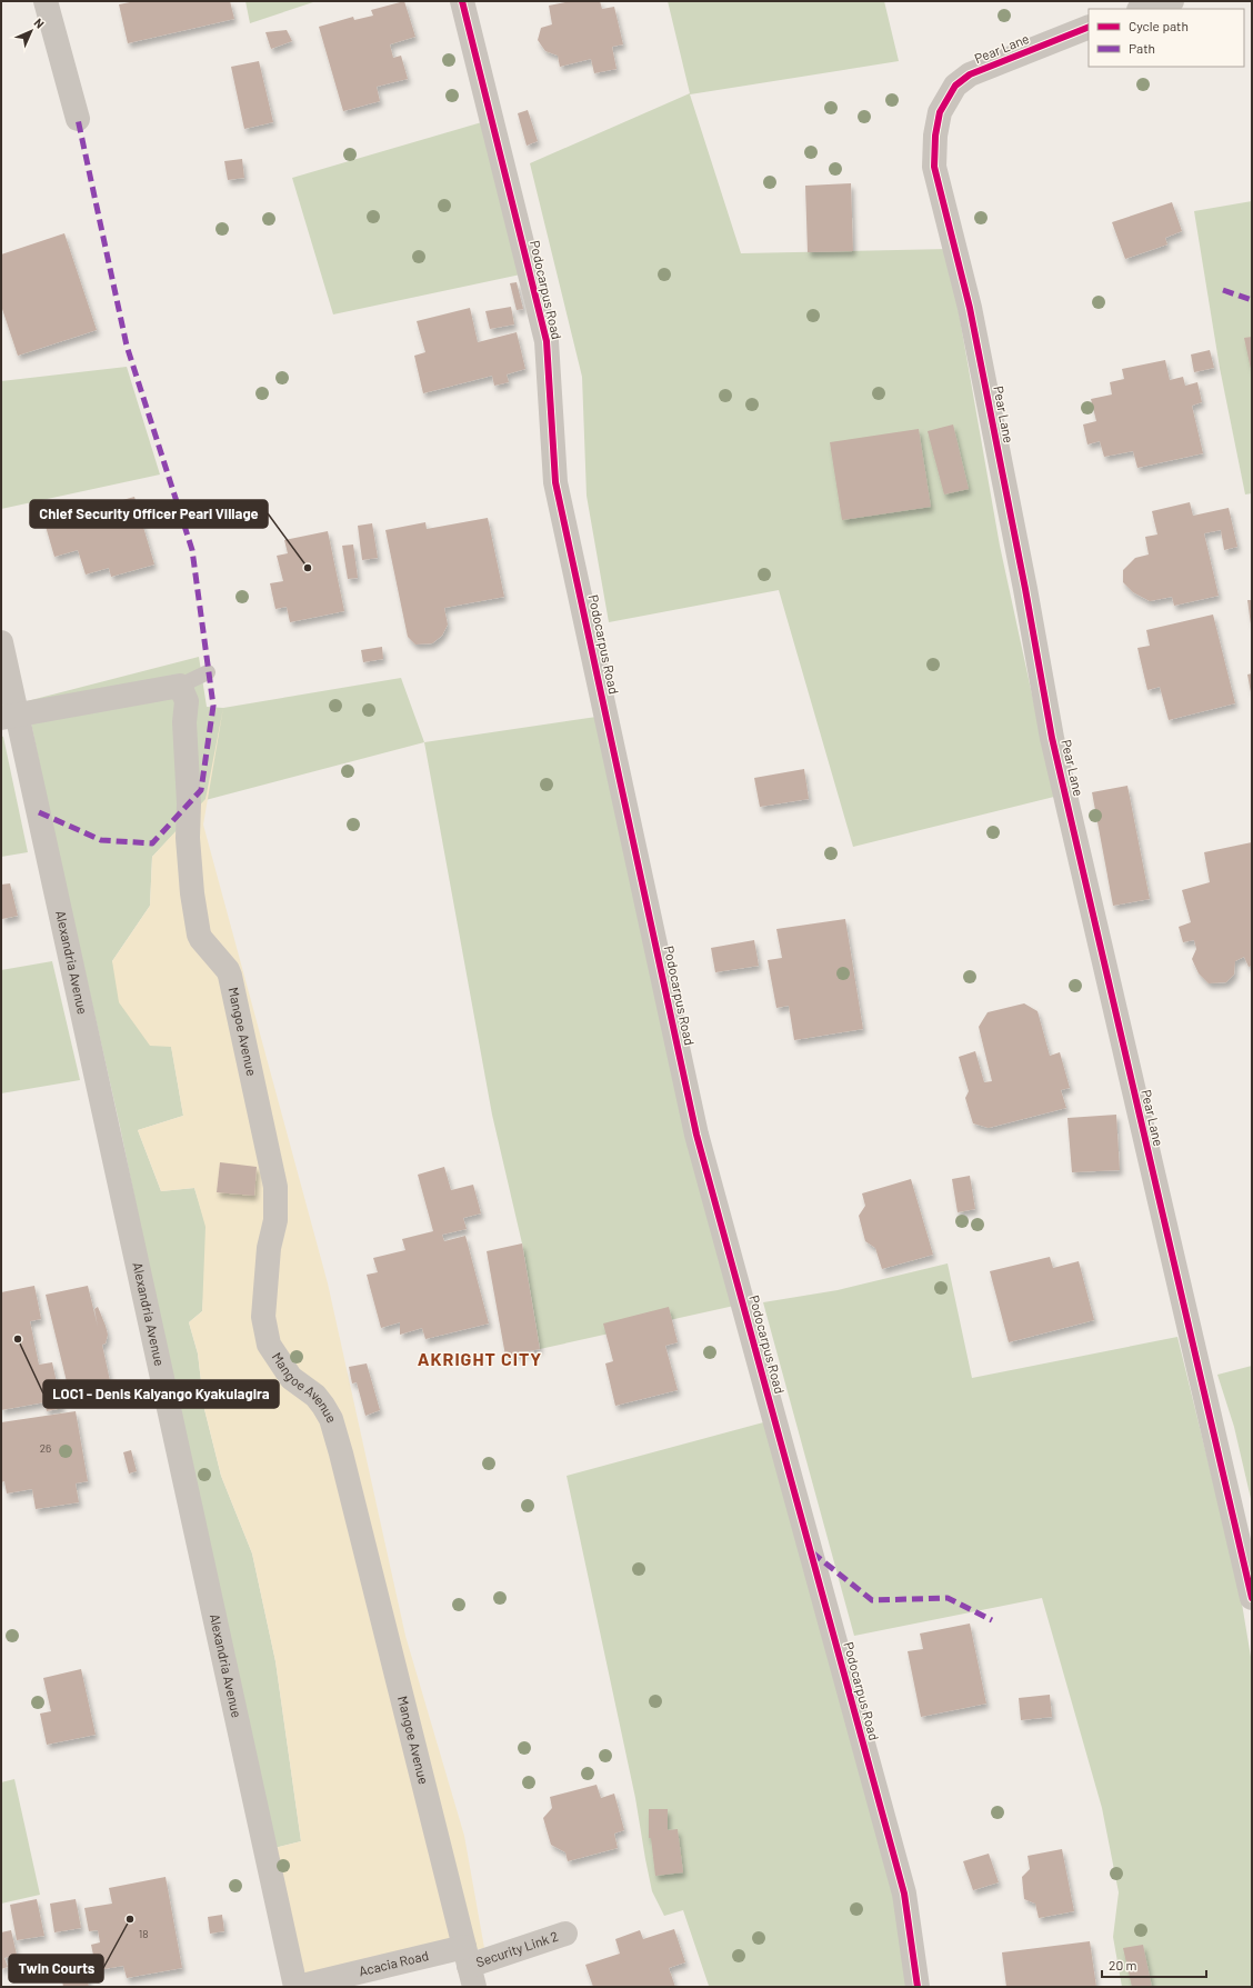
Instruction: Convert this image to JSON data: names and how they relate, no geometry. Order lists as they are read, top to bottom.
{
  "streets": {
    "street": [
      "Pear Lane",
      "Podocarpus Road",
      "Alexandria Avenue",
      "Mangoe Avenue",
      "Security Link 2",
      "Acacia Road"
    ]
  },
  "crossings": [
    ["Alexandria Avenue", "Acacia Road"],
    ["Mangoe Avenue", "Security Link 2"],
    ["Mangoe Avenue", "Acacia Road"],
    ["Security Link 2", "Acacia Road"]
  ],
  "districts": ["AKRIGHT CITY"],
  "places": ["Chief Security Officer Pearl Village", "LOC1 - Denis Kalyango Kyakulagira", "Twin Courts"],
  "house_numbers": ["26", "18"],
  "legend": ["Cycle path", "Path"],
  "scale_bar": "20 m",
  "north": "top right"
}
